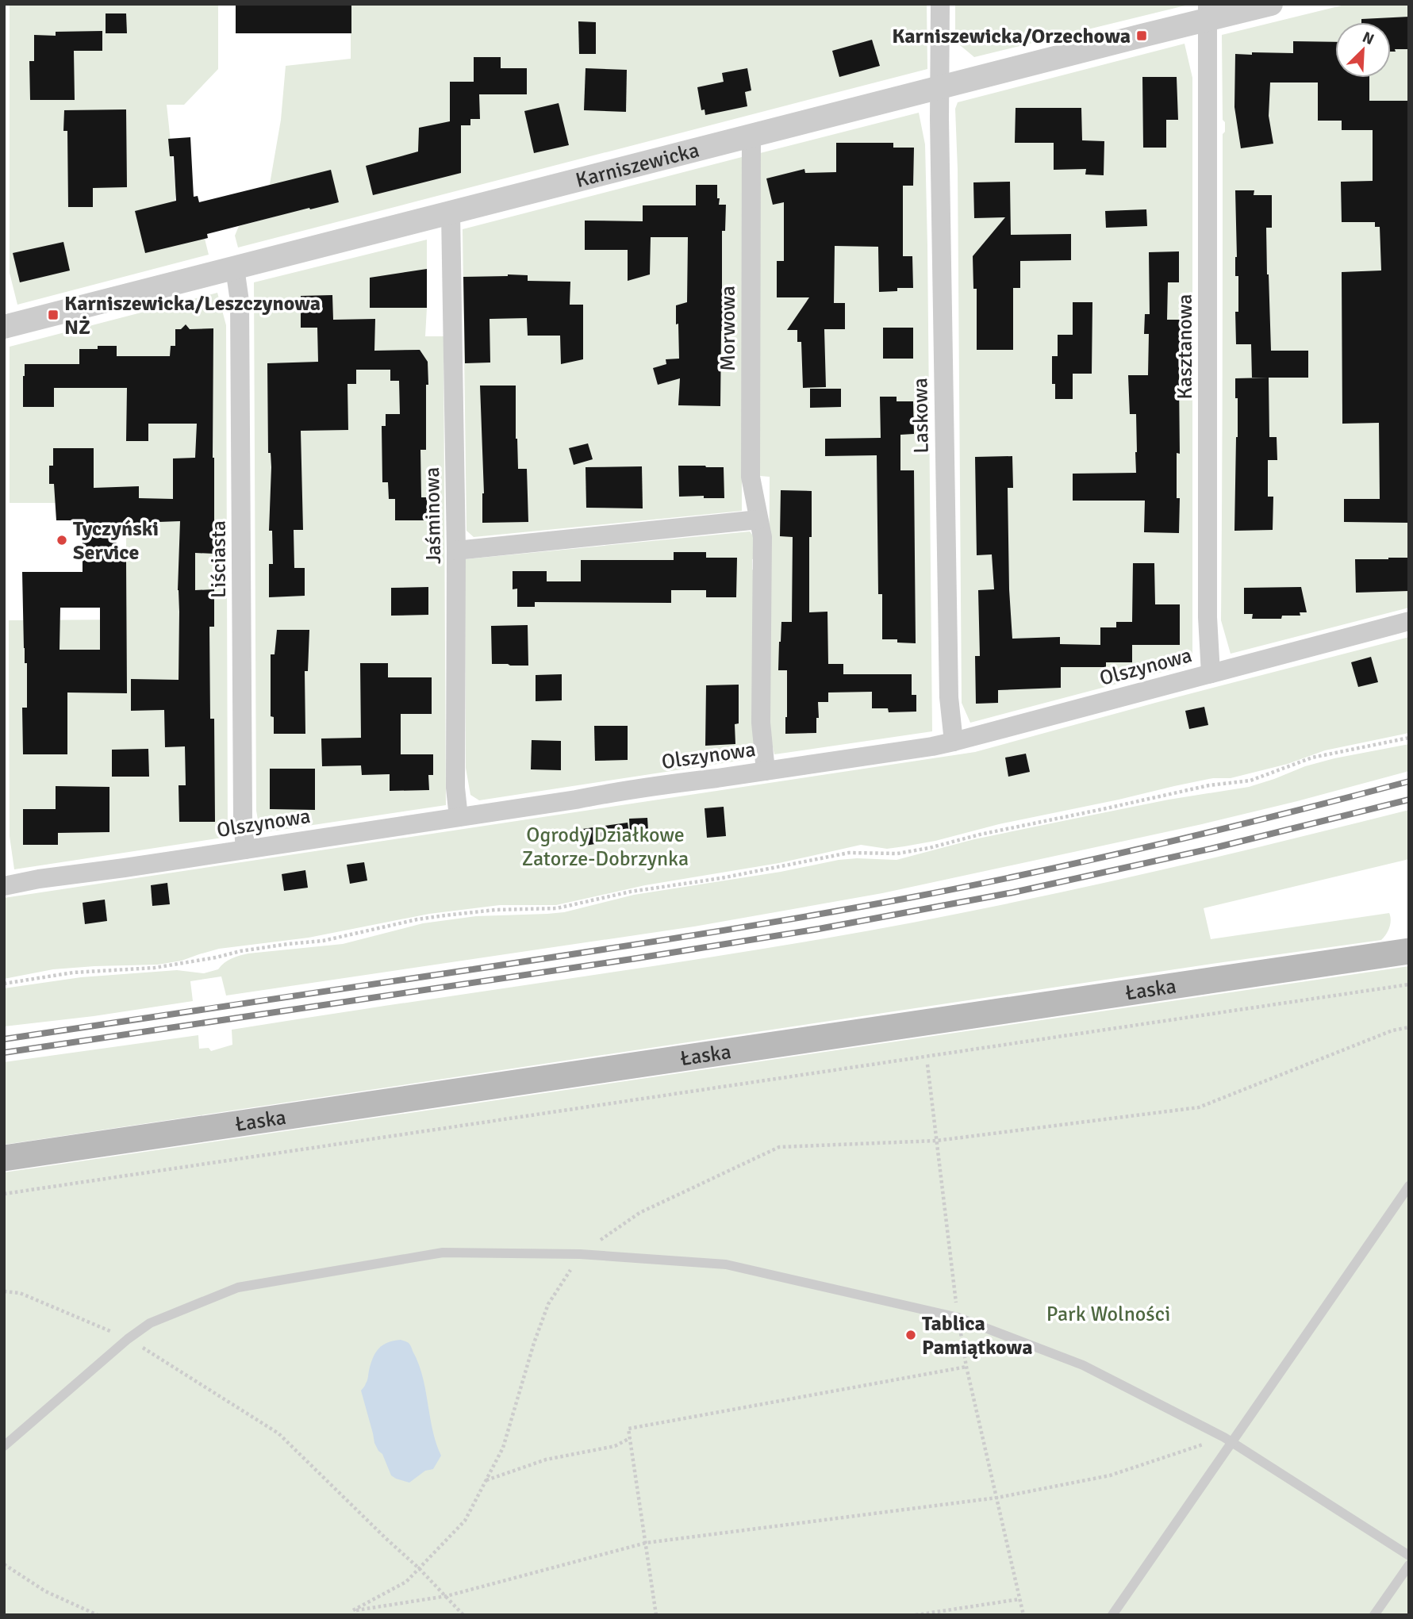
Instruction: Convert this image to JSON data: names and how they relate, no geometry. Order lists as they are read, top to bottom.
{
  "streets": {
    "main road": ["Łaska"],
    "street": [
      "Karniszewicka",
      "Morwowa",
      "Kasztanowa",
      "Laskowa",
      "Jaśminowa",
      "Liściasta",
      "Olszynowa"
    ]
  },
  "crossings": [
    ["Karniszewicka", "Morwowa"],
    ["Karniszewicka", "Kasztanowa"],
    ["Karniszewicka", "Laskowa"],
    ["Karniszewicka", "Jaśminowa"],
    ["Karniszewicka", "Liściasta"],
    ["Morwowa", "Olszynowa"],
    ["Kasztanowa", "Olszynowa"],
    ["Laskowa", "Olszynowa"],
    ["Jaśminowa", "Olszynowa"],
    ["Liściasta", "Olszynowa"]
  ],
  "parks": ["Ogrody Działkowe Zatorze-Dobrzynka", "Park Wolności"],
  "places": {
    "transit": ["Karniszewicka/Orzechowa", "Karniszewicka/Leszczynowa NŻ"],
    "other": ["Tyczyński Service", "Tablica Pamiątkowa"]
  },
  "north": "top right"
}
